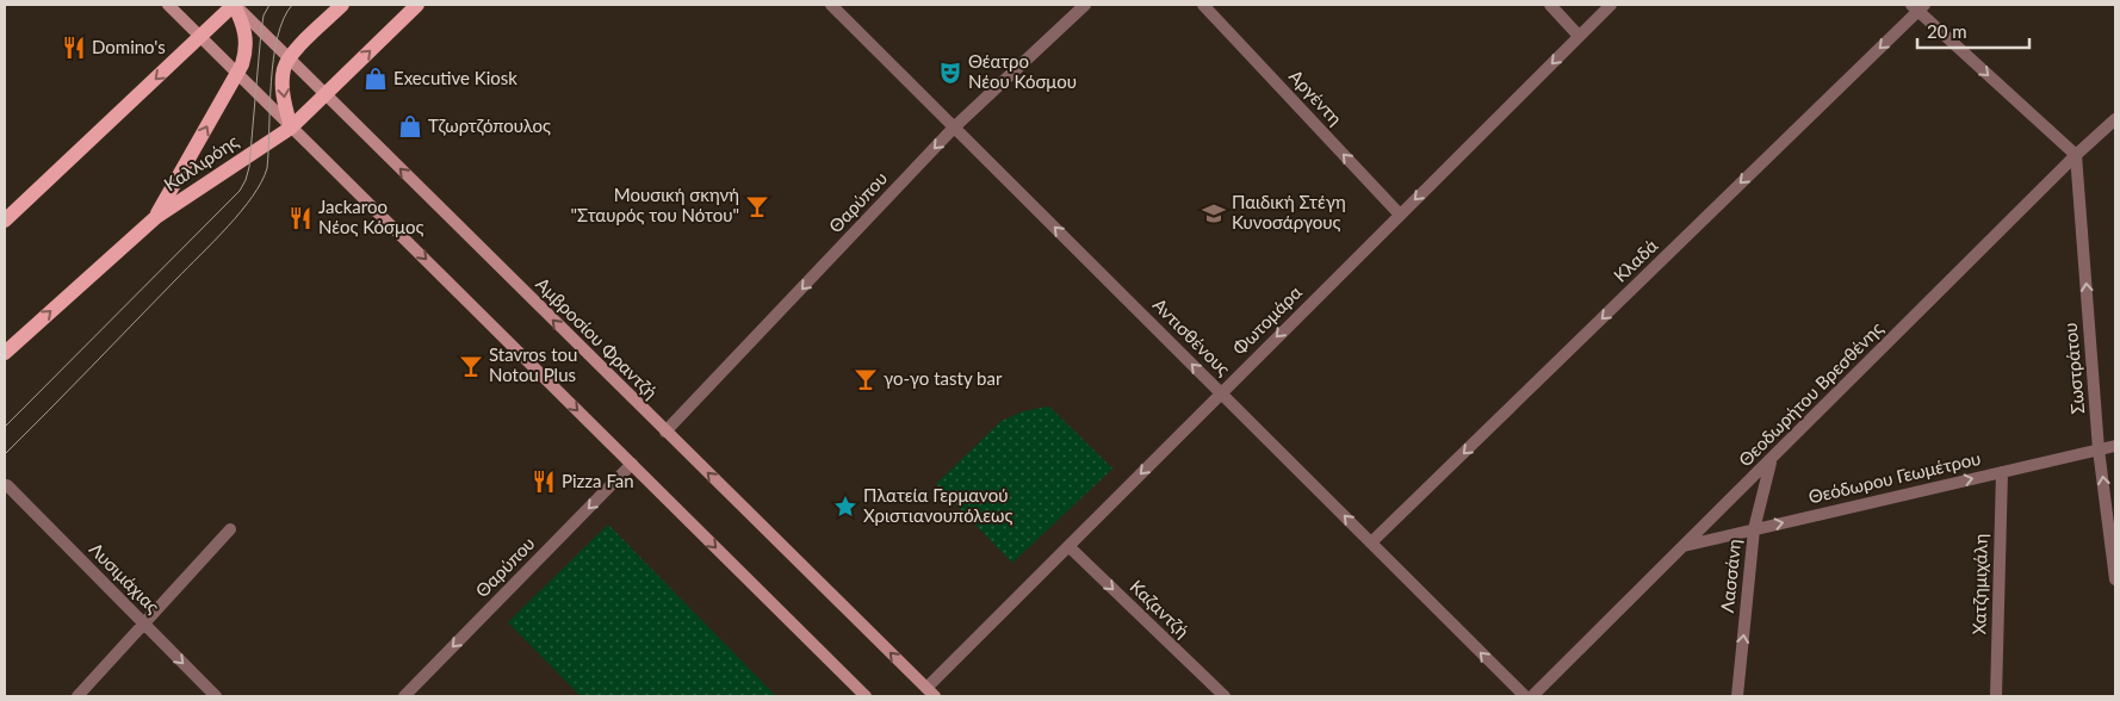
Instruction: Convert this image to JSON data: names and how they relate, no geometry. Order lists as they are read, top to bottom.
{
  "streets": {
    "main road": ["Καλλιρόης", "Αμβροσίου Φραντζή"],
    "street": [
      "Αργέντη",
      "Θαρύπου",
      "Κλαδά",
      "Φωτομάρα",
      "Αντισθένους",
      "Σωστράτου",
      "Θεοδωρήτου Βρεσθένης",
      "Θεόδωρου Γεωμέτρου",
      "Λασσάνη",
      "Λυσιμάχιας",
      "Χατζημιχάλη",
      "Καζαντζή"
    ]
  },
  "crossings": [
    ["Αργέντη", "Φωτομάρα"],
    ["Καλλιρόης", "Αμβροσίου Φραντζή"],
    ["Θαρύπου", "Αντισθένους"],
    ["Θαρύπου", "Αμβροσίου Φραντζή"],
    ["Κλαδά", "Αντισθένους"],
    ["Φωτομάρα", "Αντισθένους"],
    ["Φωτομάρα", "Αμβροσίου Φραντζή"],
    ["Φωτομάρα", "Καζαντζή"],
    ["Σωστράτου", "Θεοδωρήτου Βρεσθένης"],
    ["Σωστράτου", "Θεόδωρου Γεωμέτρου"],
    ["Θεοδωρήτου Βρεσθένης", "Θεόδωρου Γεωμέτρου"],
    ["Θεοδωρήτου Βρεσθένης", "Λασσάνη"],
    ["Θεόδωρου Γεωμέτρου", "Λασσάνη"],
    ["Θεόδωρου Γεωμέτρου", "Χατζημιχάλη"]
  ],
  "one_way": [
    "Αργέντη",
    "Θαρύπου",
    "Κλαδά",
    "Φωτομάρα",
    "Αντισθένους",
    "Σωστράτου",
    "Θεόδωρου Γεωμέτρου",
    "Λασσάνη",
    "Καζαντζή"
  ],
  "places": {
    "restaurant": ["Domino's", "Jackaroo Νέος Κόσμος", "Pizza Fan"],
    "theatre": ["Θέατρο Νέου Κόσμου"],
    "shop": ["Executive Kiosk", "Τζωρτζόπουλος"],
    "bar": ["Μουσική σκηνή \"Σταυρός του Νότου\"", "Stavros tou Notou Plus", "γο-γο tasty bar"],
    "school or university": ["Παιδική Στέγη Κυνοσάργους"],
    "place": ["Πλατεία Γερμανού Χριστιανουπόλεως"]
  },
  "scale_bar": "20 m"
}
